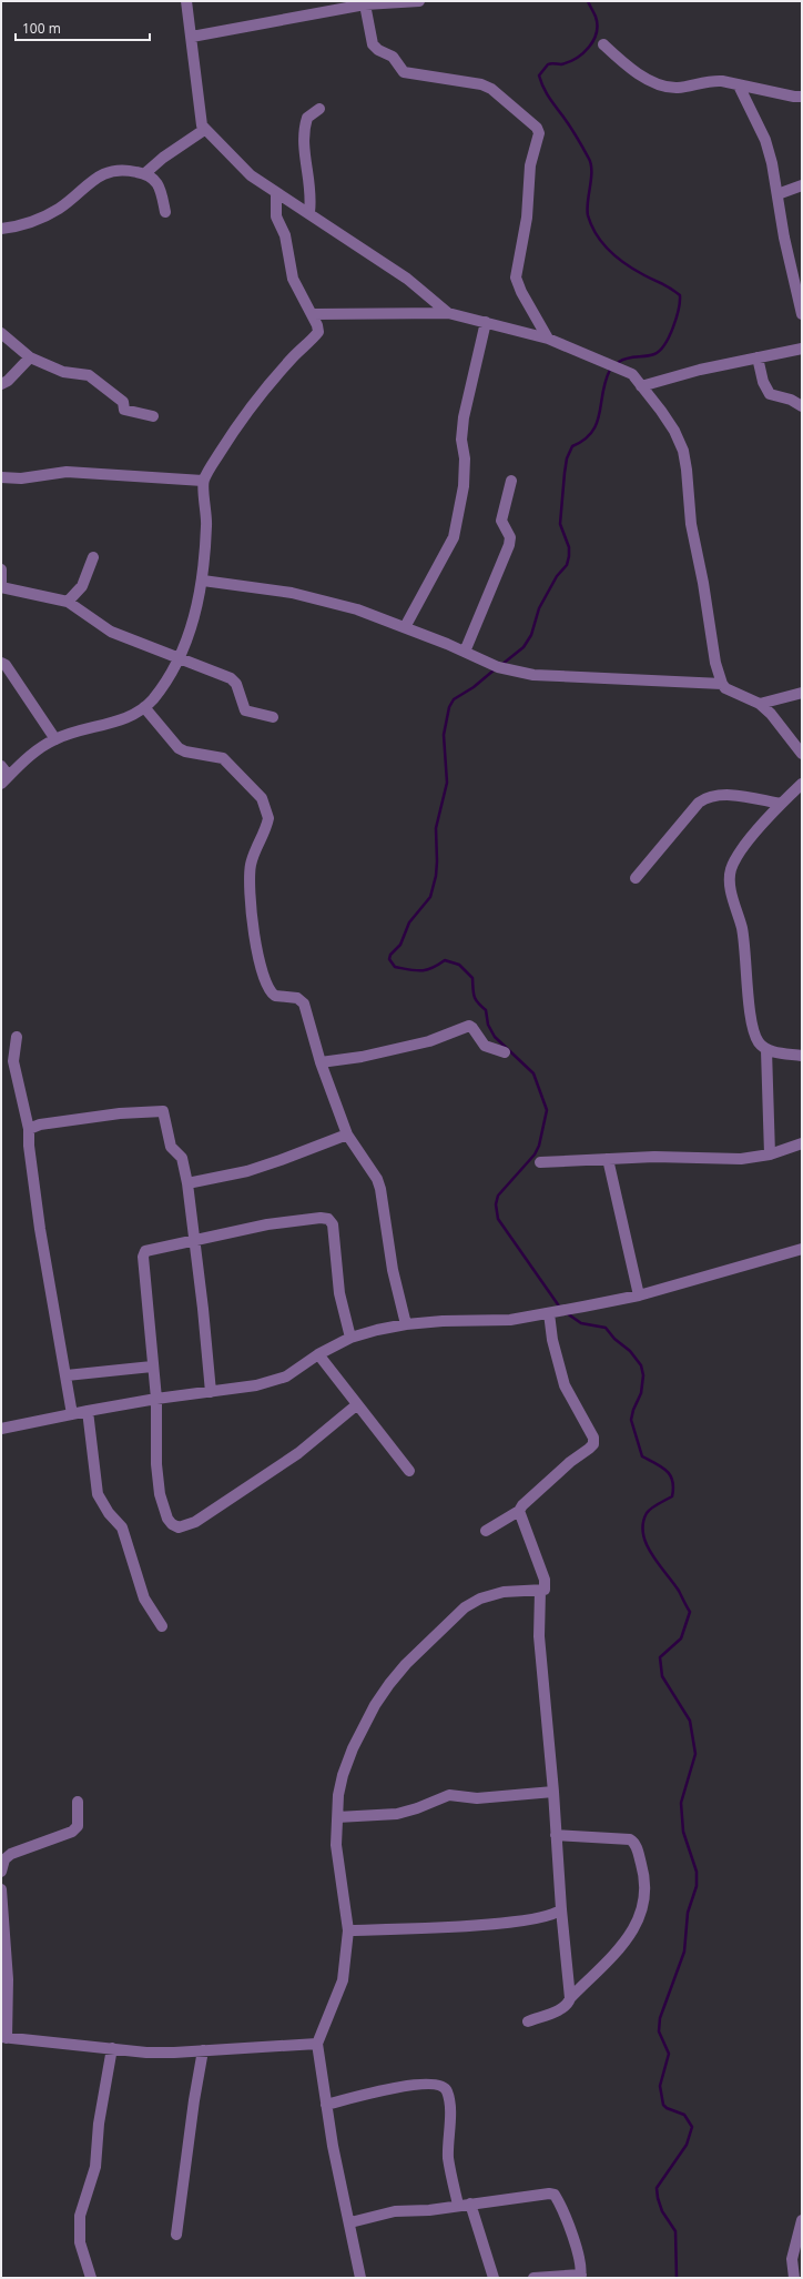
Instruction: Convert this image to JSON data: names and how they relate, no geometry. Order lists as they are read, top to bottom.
{
  "scale_bar": "100 m"
}
